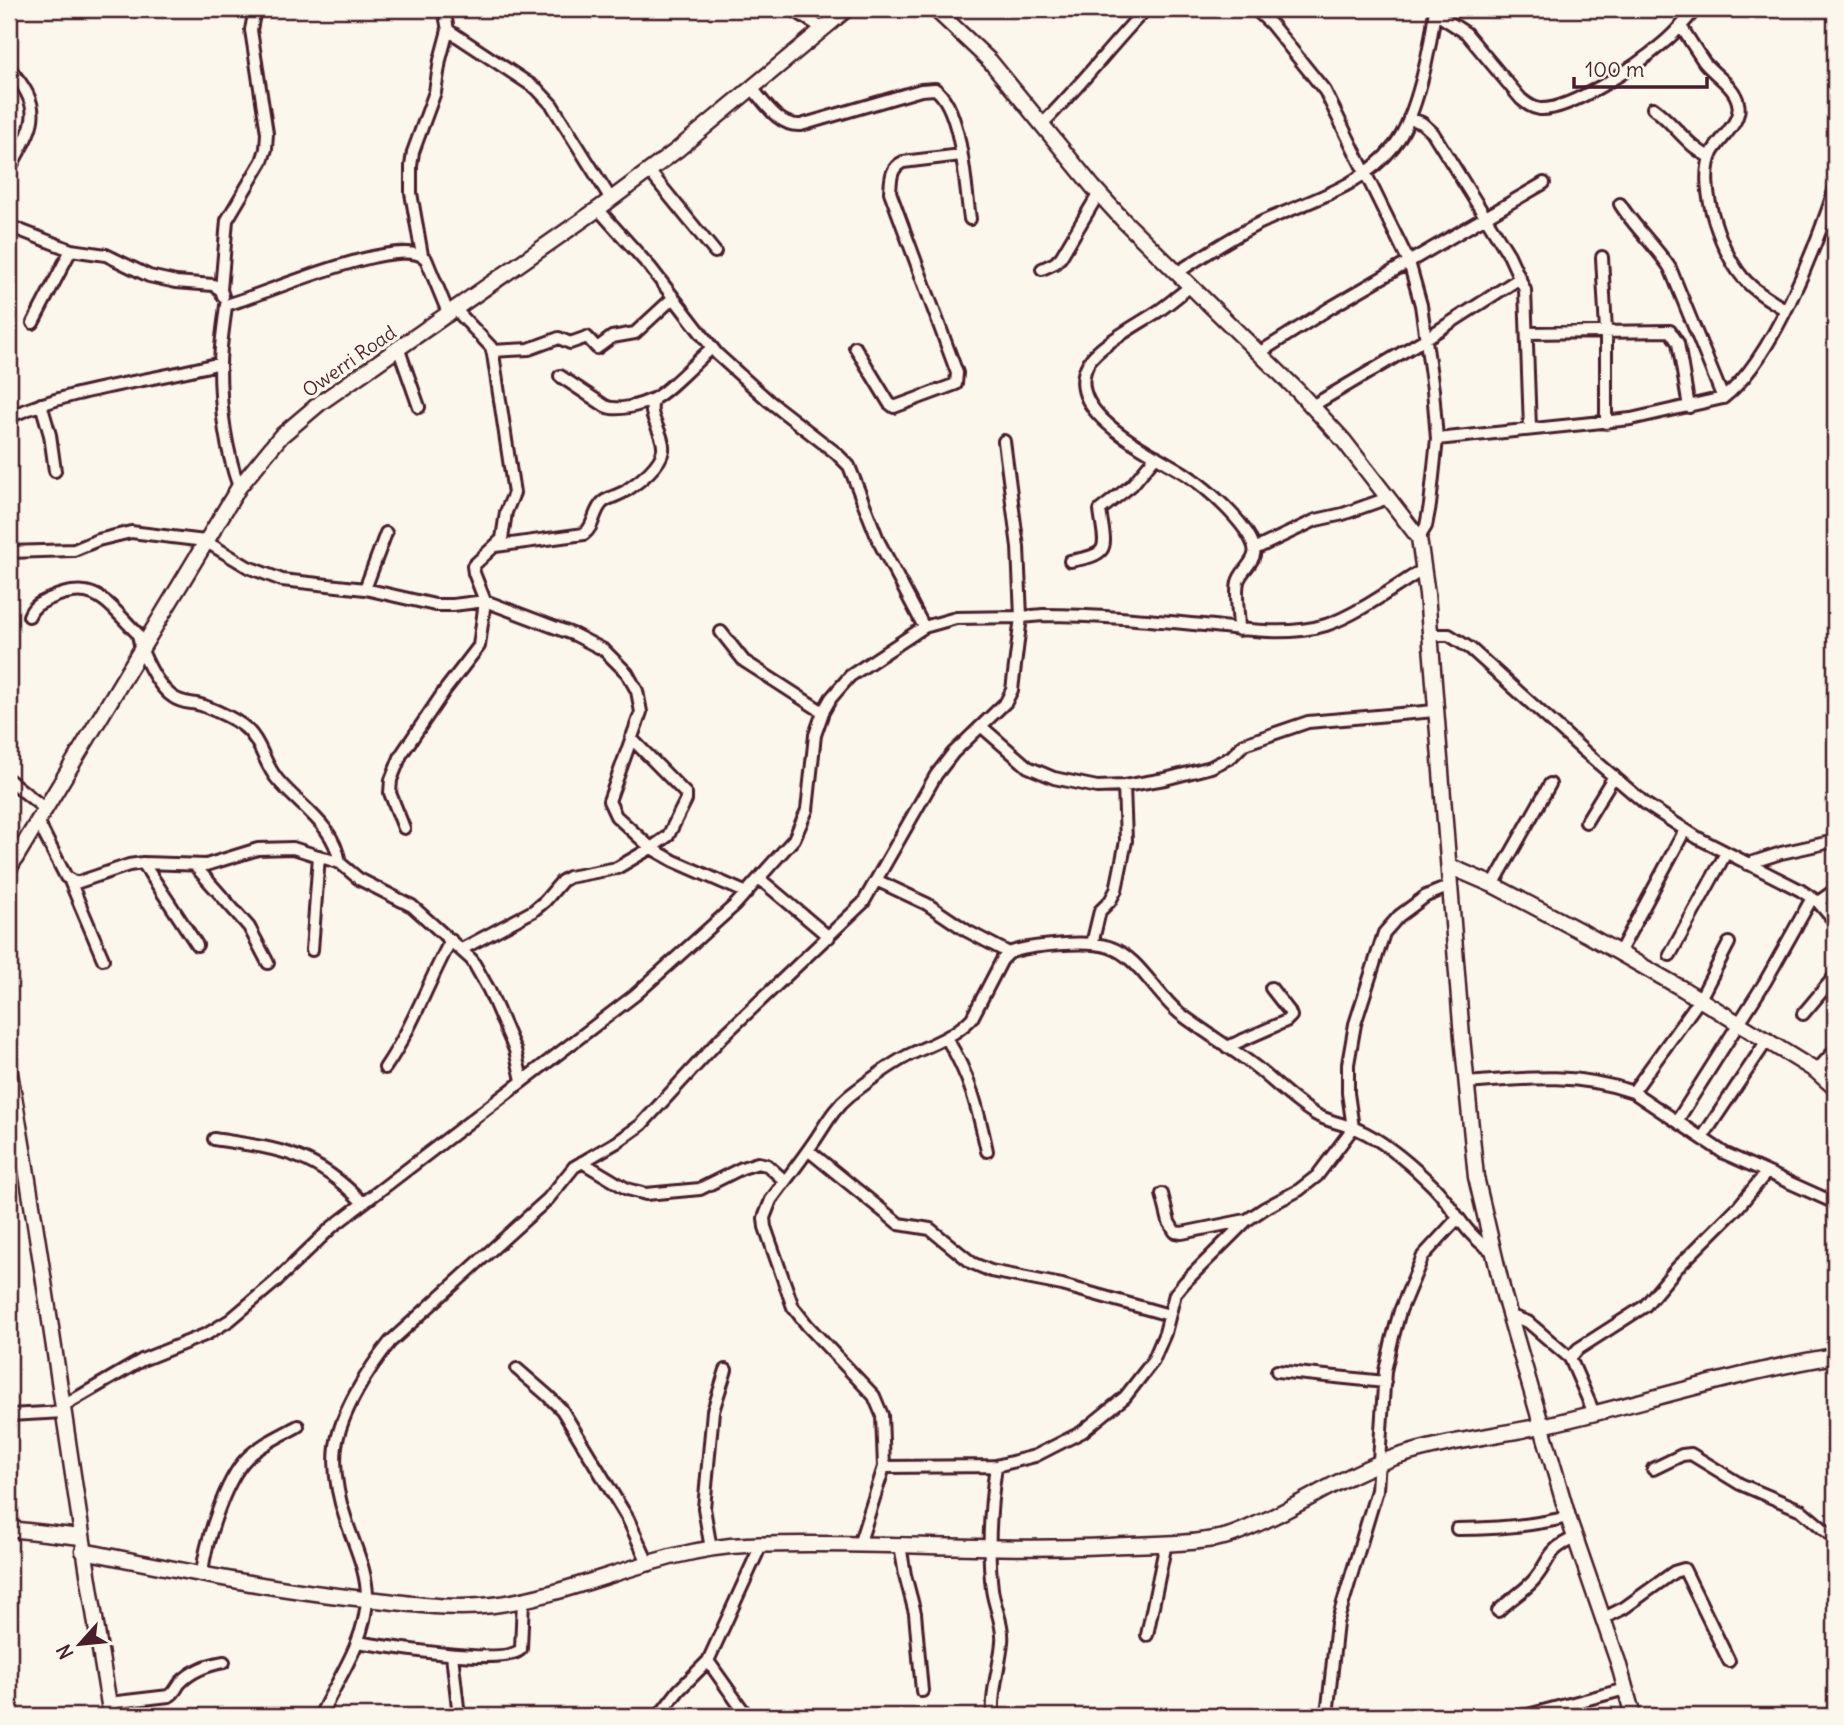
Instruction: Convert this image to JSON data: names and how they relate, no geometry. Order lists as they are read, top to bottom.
{
  "streets": {
    "main road": ["Owerri Road"]
  },
  "scale_bar": "100 m",
  "north": "bottom left"
}
